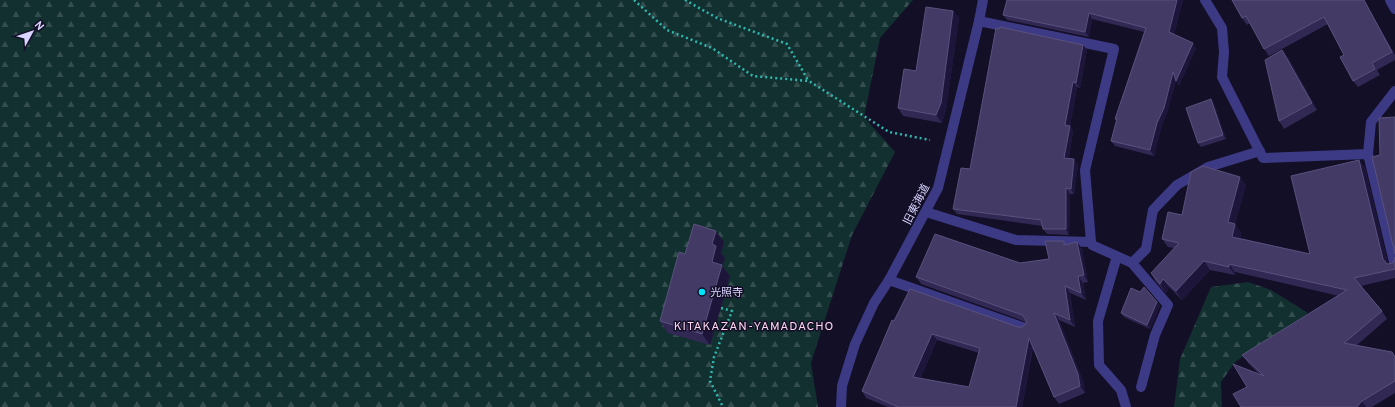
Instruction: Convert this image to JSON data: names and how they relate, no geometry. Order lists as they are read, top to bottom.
{
  "streets": {
    "street": ["旧東海道"]
  },
  "districts": ["KITAKAZAN-YAMADACHO"],
  "places": ["光照寺"],
  "north": "top right"
}
